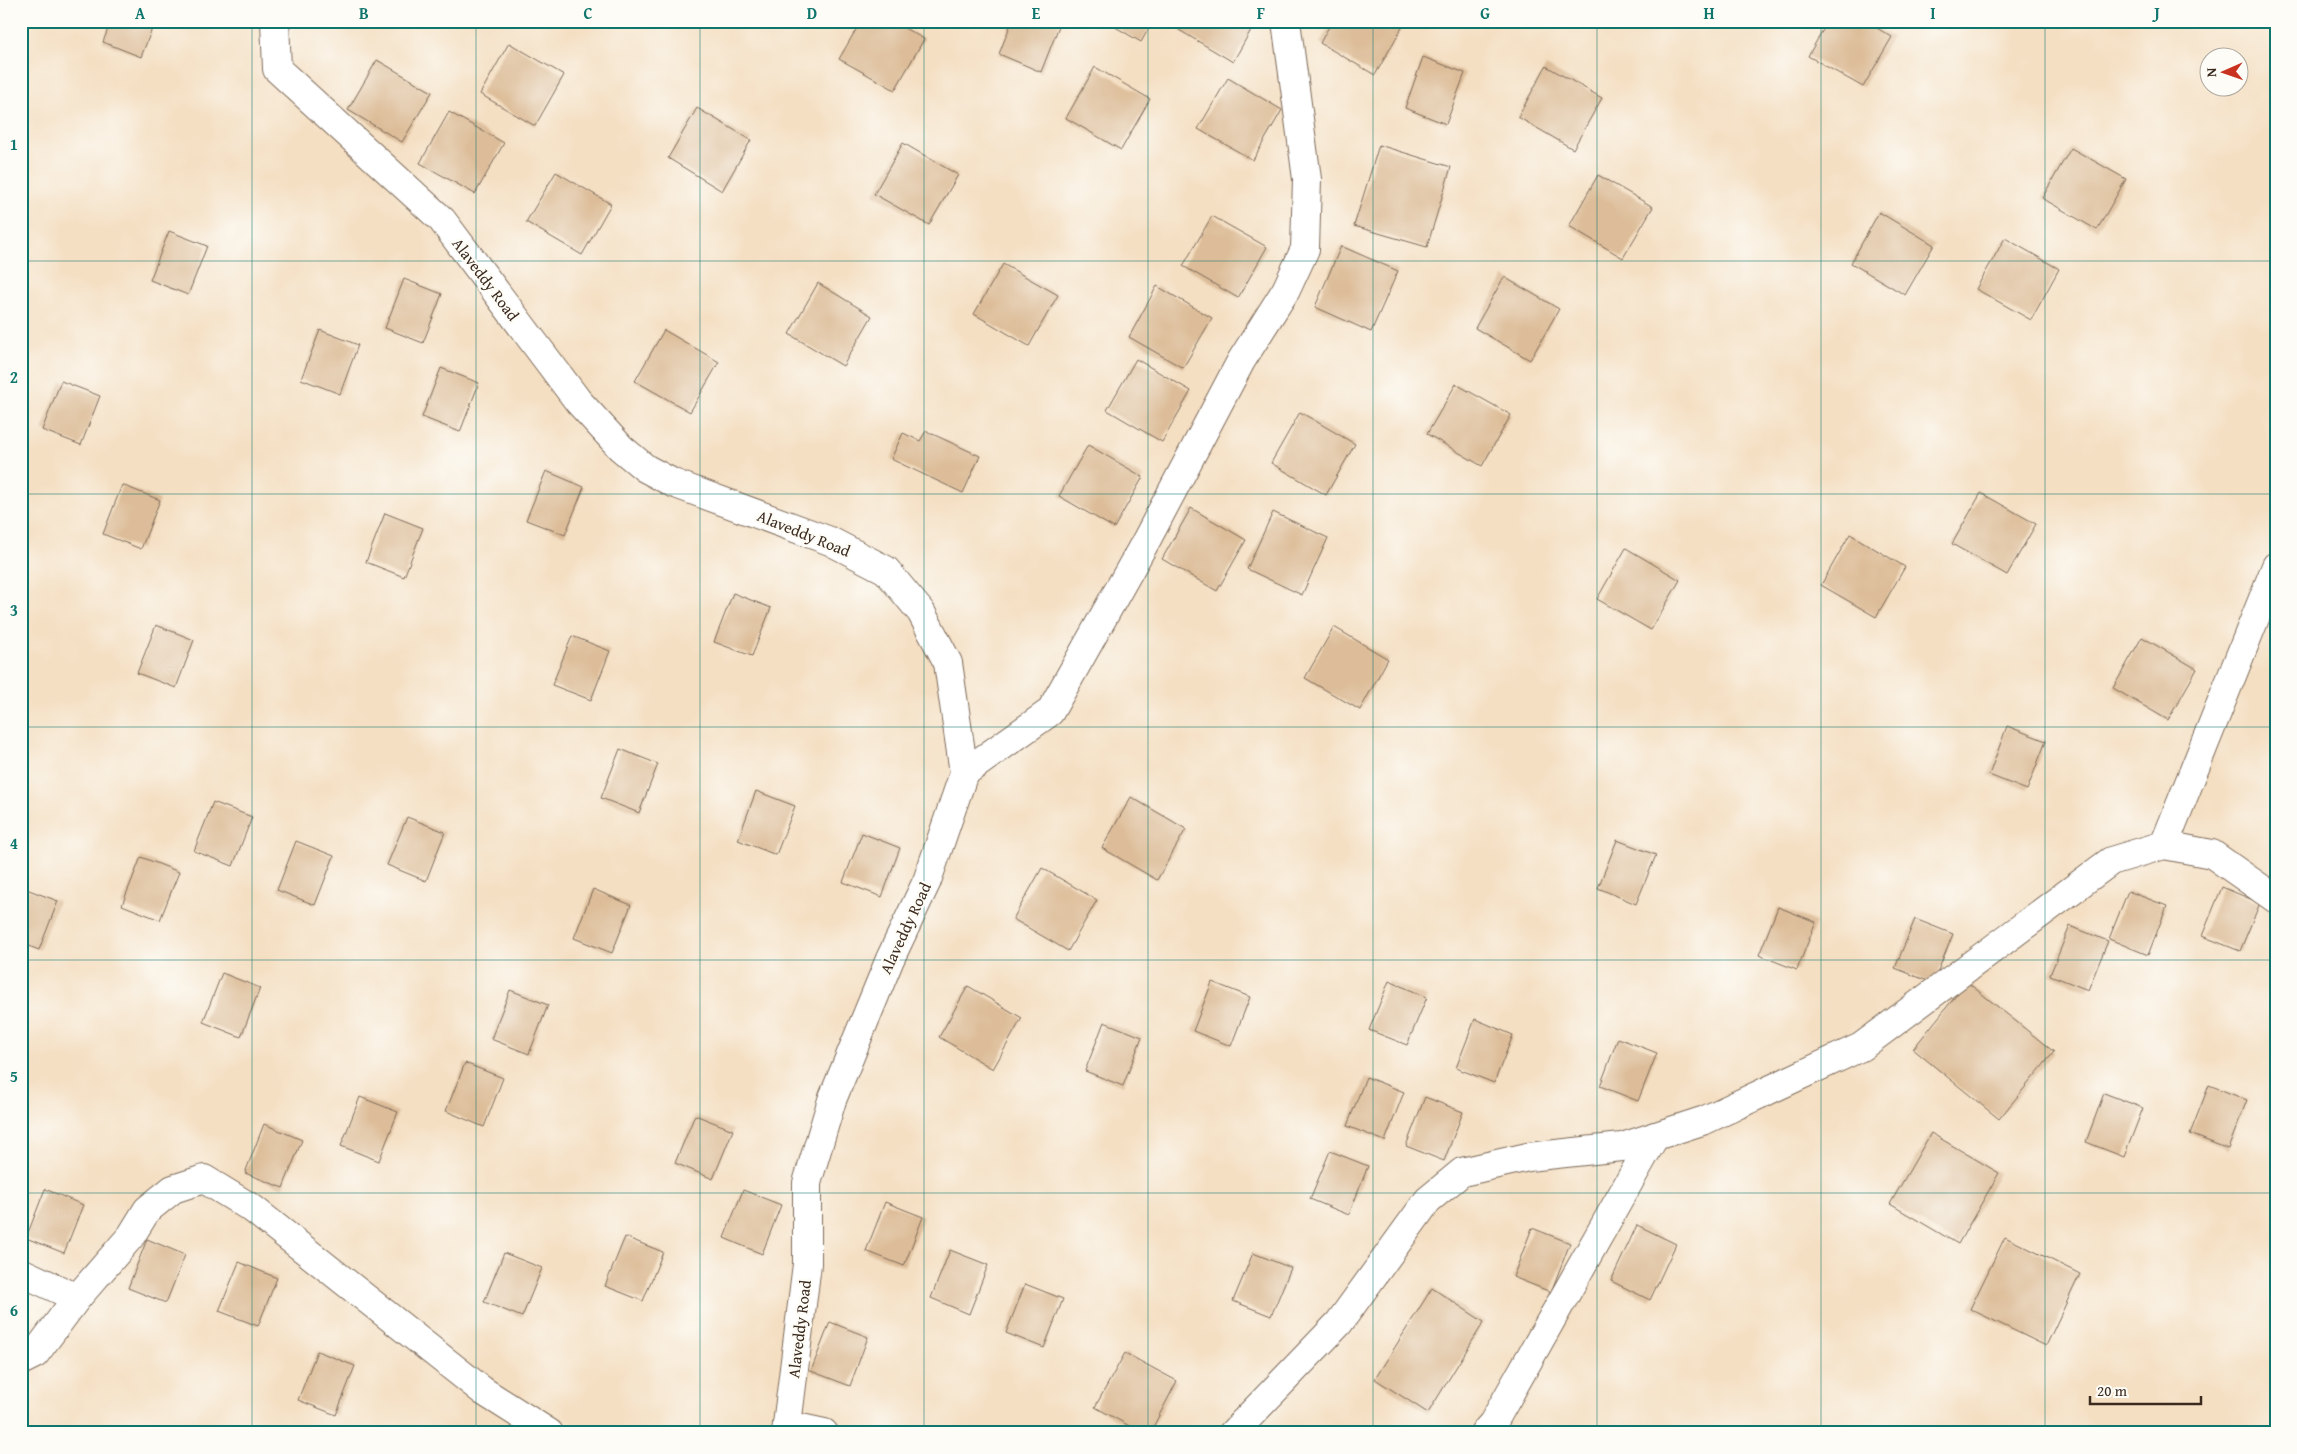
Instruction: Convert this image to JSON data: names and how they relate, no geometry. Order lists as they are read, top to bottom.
{
  "streets": {
    "street": ["Alaveddy Road"]
  },
  "scale_bar": "20 m",
  "north": "left",
  "grid": {
    "columns": [
      "A",
      "B",
      "C",
      "D",
      "E",
      "F",
      "G",
      "H",
      "I",
      "J"
    ],
    "rows": [
      "1",
      "2",
      "3",
      "4",
      "5",
      "6"
    ]
  }
}
